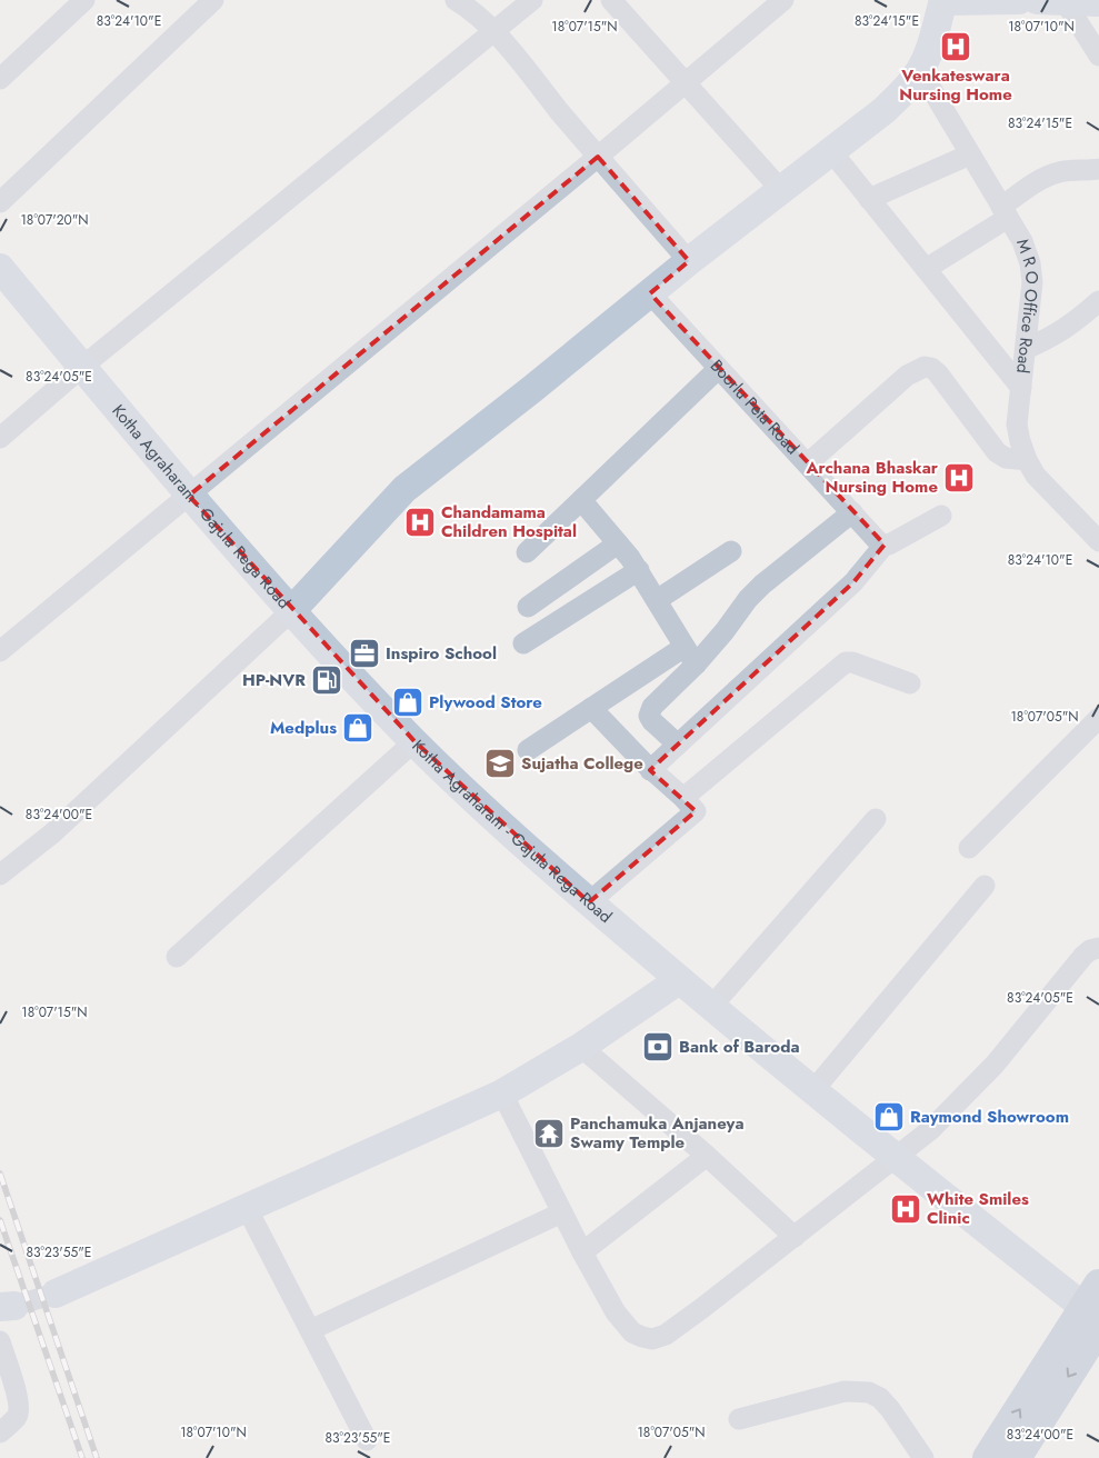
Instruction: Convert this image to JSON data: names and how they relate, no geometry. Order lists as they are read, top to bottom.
{
  "streets": {
    "street": ["M R O Office Road", "Boorlu Peta Road", "Kotha Agraharam - Gajula Rega Road"]
  },
  "places": {
    "hospital": [
      "Venkateswara Nursing Home",
      "Archana Bhaskar Nursing Home",
      "Chandamama Children Hospital",
      "White Smiles Clinic"
    ],
    "office": ["Inspiro School"],
    "fuel station": ["HP-NVR"],
    "shop": ["Plywood Store", "Medplus", "Raymond Showroom"],
    "school or university": ["Sujatha College"],
    "bank": ["Bank of Baroda"],
    "temple": ["Panchamuka Anjaneya Swamy Temple"]
  },
  "coordinates": [
    "83°24'15\"E",
    "83°24'10\"E",
    "18°07'15\"N",
    "18°07'10\"N",
    "18°07'20\"N",
    "83°24'05\"E",
    "18°07'05\"N",
    "83°24'00\"E",
    "83°23'55\"E"
  ]
}
